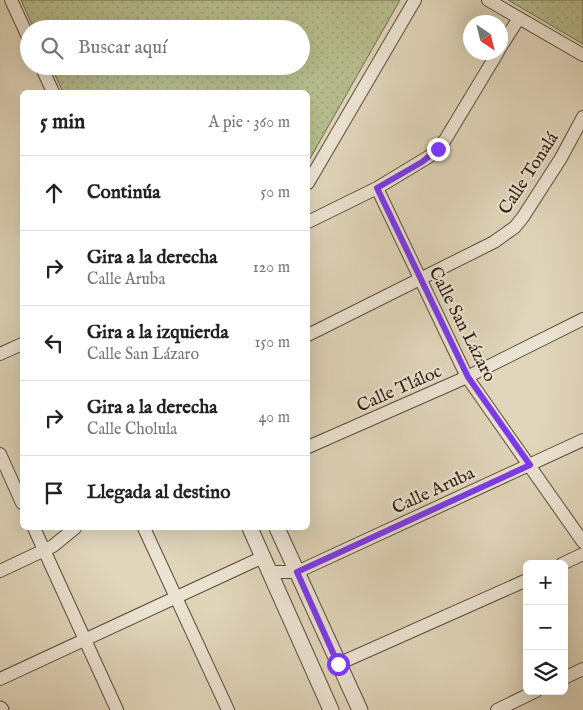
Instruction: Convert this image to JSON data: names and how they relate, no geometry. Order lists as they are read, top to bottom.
{
  "streets": {
    "street": [
      "Calle Tonalá",
      "Calle San Lázaro",
      "Calle Tláloc",
      "Calle Aruba"
    ]
  },
  "crossings": [
    ["Calle Tonalá", "Calle San Lázaro"],
    ["Calle San Lázaro", "Calle Tláloc"],
    ["Calle San Lázaro", "Calle Aruba"]
  ],
  "north": "bottom right",
  "page": {
    "search": "Buscar aquí",
    "heading": ["5 min", "A pie · 360 m"],
    "list": [
      ["Continúa", "50 m"],
      ["Gira a la derecha", "Calle Aruba", "120 m"],
      ["Gira a la izquierda", "Calle San Lázaro", "150 m"],
      ["Gira a la derecha", "Calle Cholula", "40 m"],
      "Llegada al destino"
    ],
    "map_buttons": ["+", "−"]
  }
}
